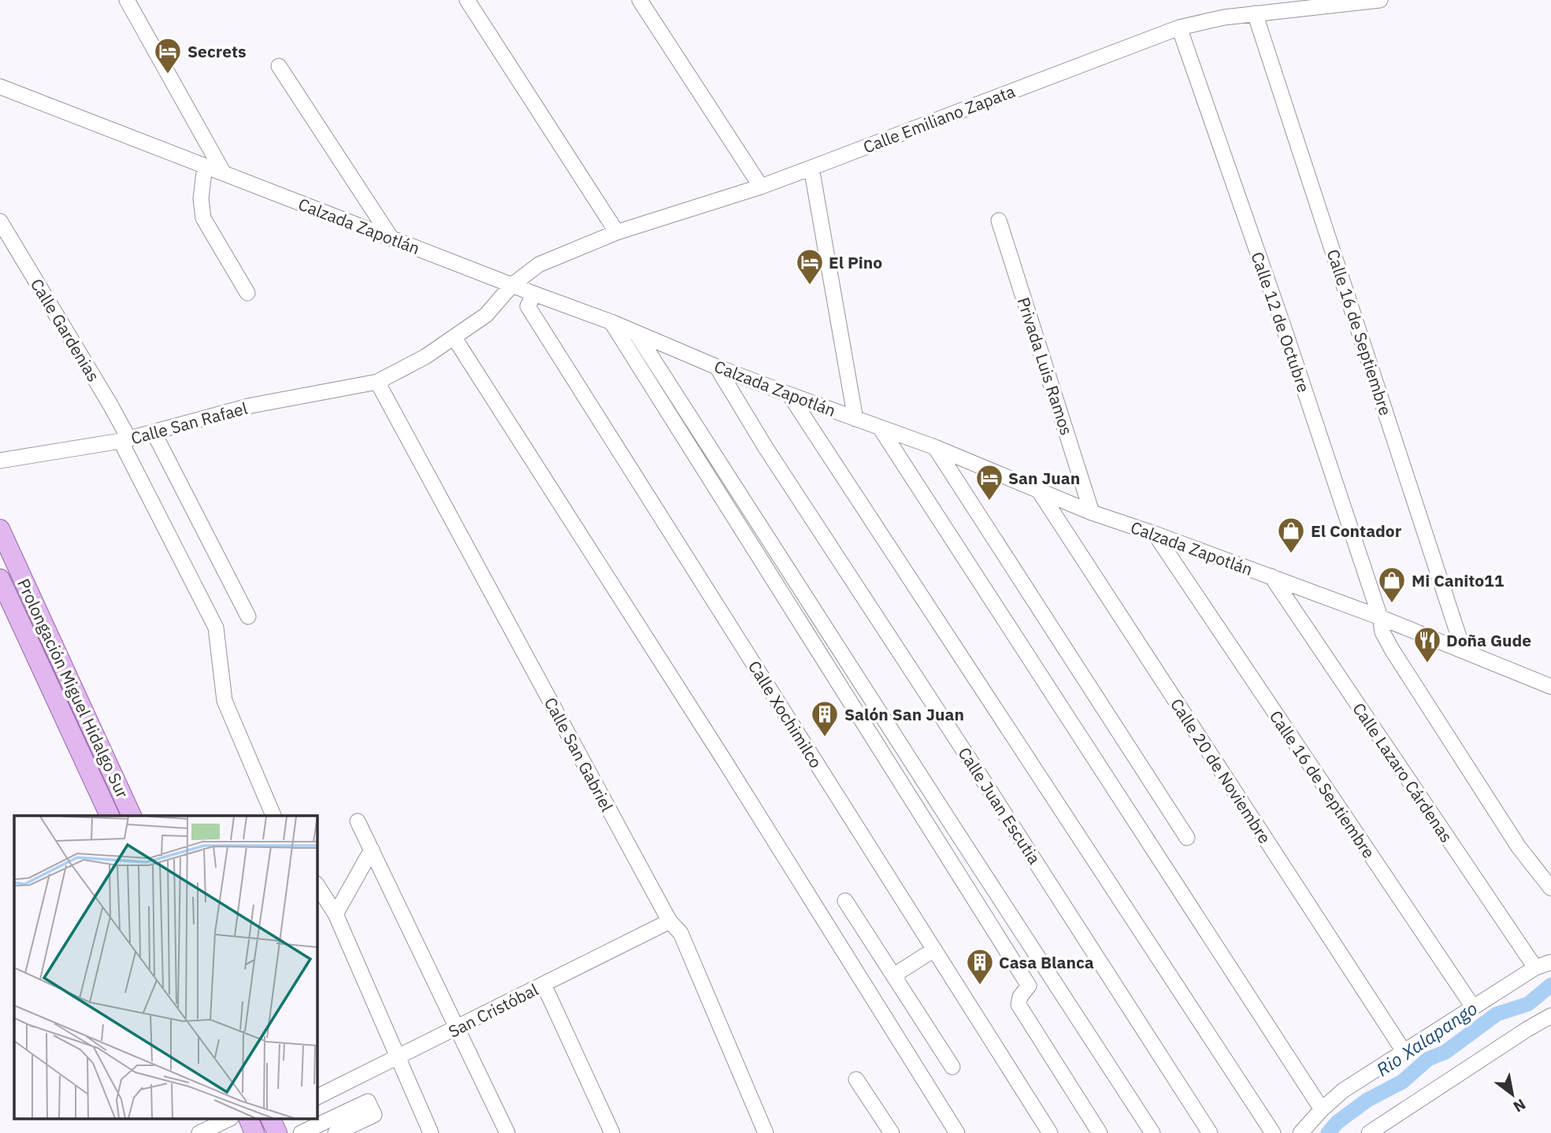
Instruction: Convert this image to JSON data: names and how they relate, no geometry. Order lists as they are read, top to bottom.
{
  "streets": {
    "main road": ["Prolongación Miguel Hidalgo Sur"],
    "street": [
      "Calle Emiliano Zapata",
      "Calzada Zapotlán",
      "Calle 12 de Octubre",
      "Calle Gardenias",
      "Calle 16 de Septiembre",
      "Privada Luis Ramos",
      "Calle San Rafael",
      "Calle Xochimilco",
      "Calle San Gabriel",
      "Calle 20 de Noviembre",
      "Calle Lazaro Cárdenas",
      "Calle Juan Escutia",
      "San Cristóbal"
    ]
  },
  "crossings": [
    ["Calle Emiliano Zapata", "Calzada Zapotlán"],
    ["Calle Emiliano Zapata", "Calle 12 de Octubre"],
    ["Calle Emiliano Zapata", "Calle 16 de Septiembre"],
    ["Calle Emiliano Zapata", "Calle San Rafael"],
    ["Calzada Zapotlán", "Calle 12 de Octubre"],
    ["Calzada Zapotlán", "Calle 16 de Septiembre"],
    ["Calzada Zapotlán", "Privada Luis Ramos"],
    ["Calzada Zapotlán", "Calle Xochimilco"],
    ["Calzada Zapotlán", "Calle 20 de Noviembre"],
    ["Calzada Zapotlán", "Calle Lazaro Cárdenas"],
    ["Calzada Zapotlán", "Calle Juan Escutia"],
    ["Calle Gardenias", "Calle San Rafael"],
    ["Calle San Rafael", "Calle San Gabriel"],
    ["Calle San Gabriel", "San Cristóbal"]
  ],
  "water": ["Rio Xalapango"],
  "places": {
    "hotel": ["Secrets", "El Pino", "San Juan"],
    "shop": ["El Contador", "Mi Canito11"],
    "restaurant": ["Doña Gude"],
    "building": ["Salón San Juan", "Casa Blanca"]
  },
  "north": "bottom right"
}
